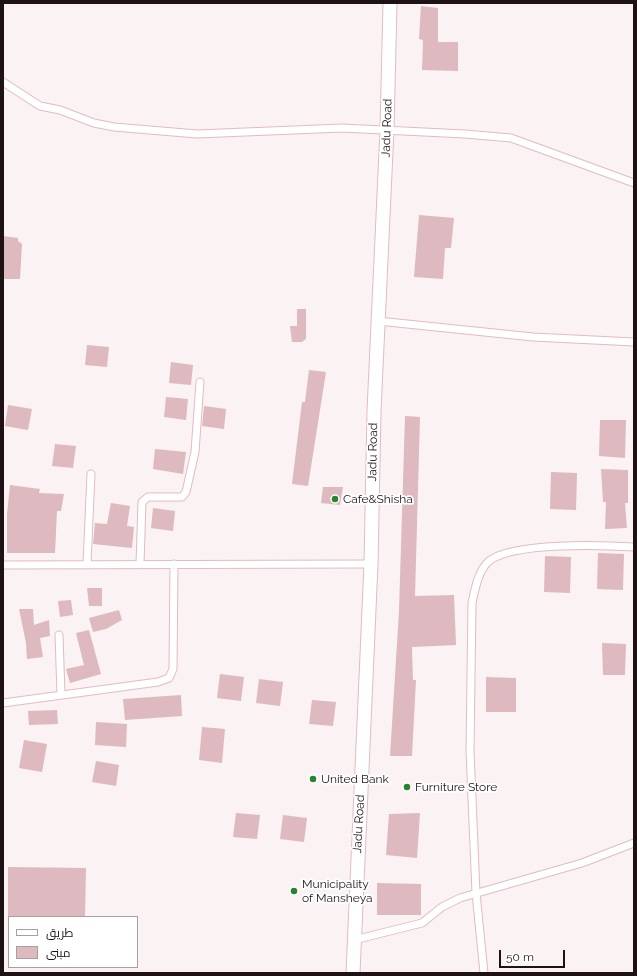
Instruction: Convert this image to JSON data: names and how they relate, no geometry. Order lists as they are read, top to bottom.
{
  "streets": {
    "highway": ["Jadu Road"]
  },
  "places": [
    "Cafe&Shisha",
    "United Bank",
    "Furniture Store",
    "Municipality of Mansheya"
  ],
  "legend": ["طريق", "مبنى"],
  "scale_bar": "50 m"
}
